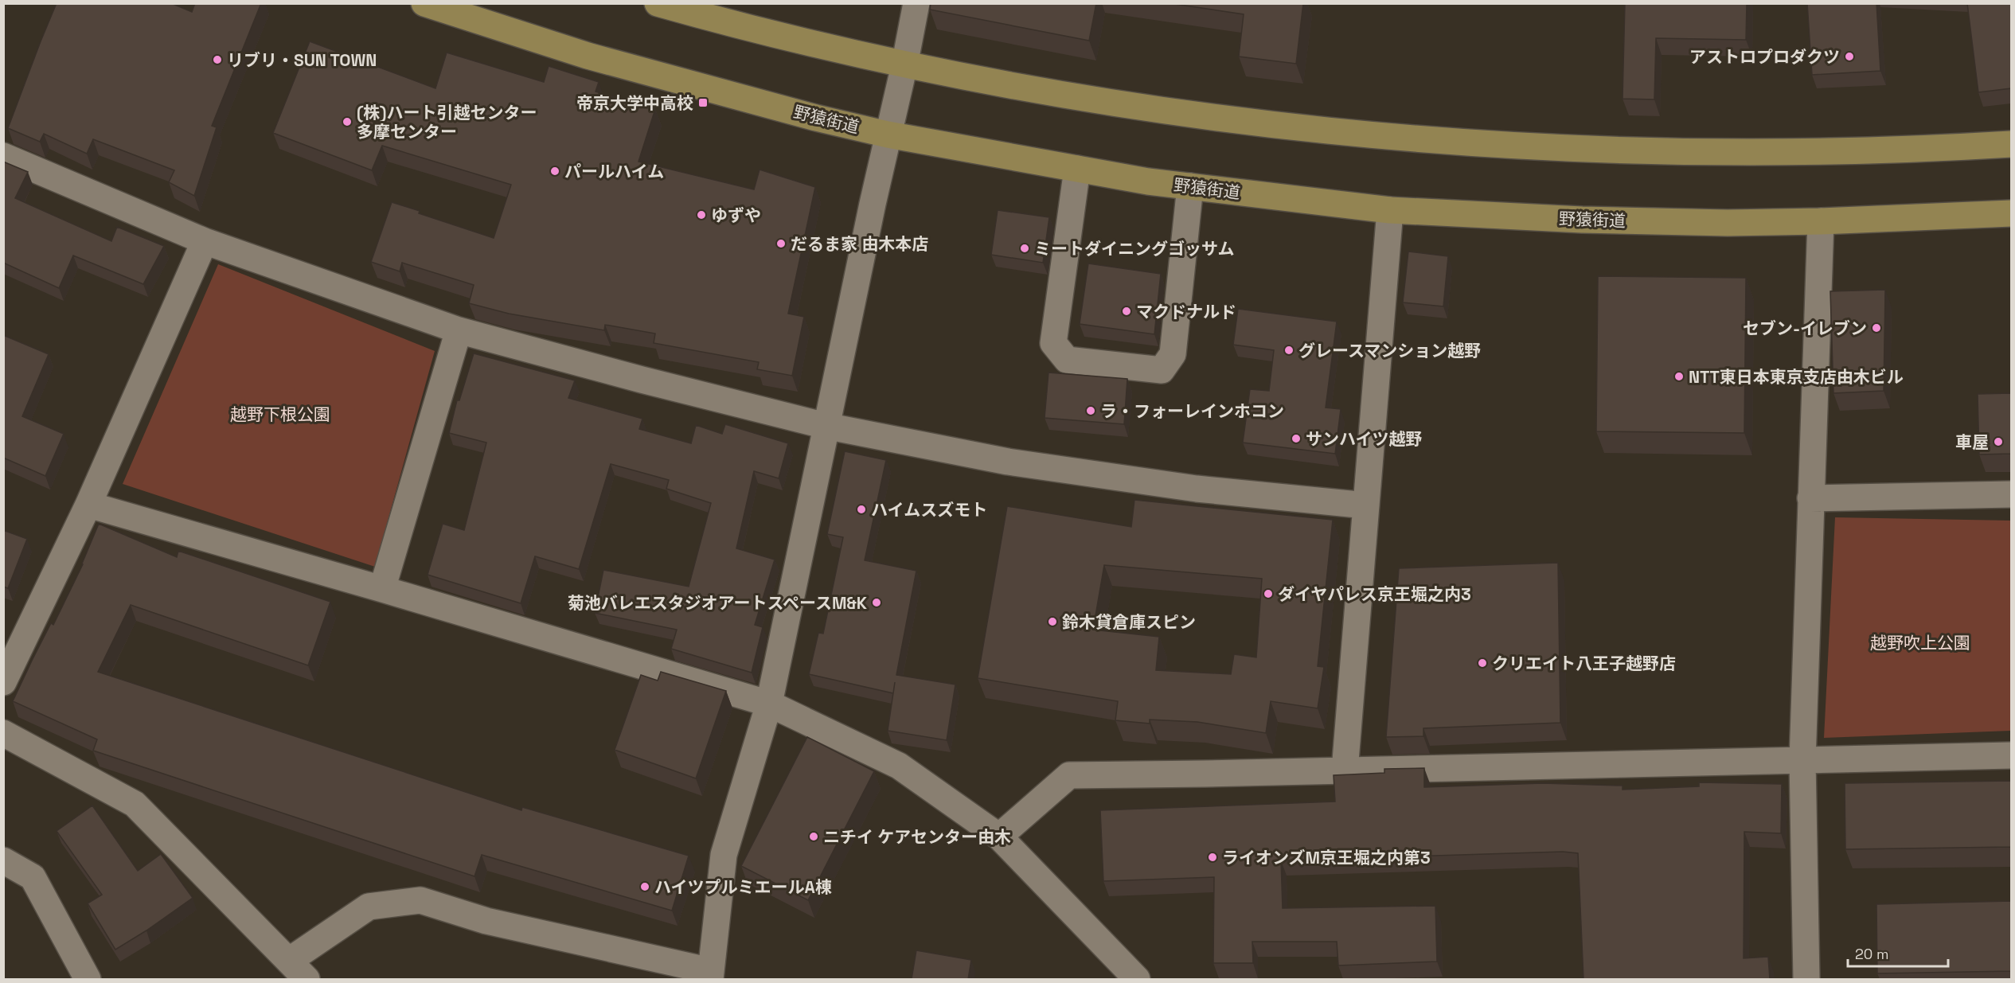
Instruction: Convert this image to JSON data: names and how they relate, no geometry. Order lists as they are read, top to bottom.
{
  "streets": {
    "main road": ["野猿街道"]
  },
  "parks": ["越野下根公園", "越野吹上公園"],
  "places": {
    "other": [
      "アストロプロダクツ",
      "リブリ・SUN TOWN",
      "(株)ハート引越センター 多摩センター",
      "パールハイム",
      "ゆずや",
      "だるま家 由木本店",
      "ミートダイニングゴッサム",
      "マクドナルド",
      "セブン-イレブン",
      "グレースマンション越野",
      "NTT東日本東京支店由木ビル",
      "ラ・フォーレインホコン",
      "サンハイツ越野",
      "車屋",
      "ハイムスズモト",
      "ダイヤパレス京王堀之内3",
      "菊池バレエスタジオアートスペースM&K",
      "鈴木貸倉庫スピン",
      "クリエイト八王子越野店",
      "ニチイ ケアセンター由木",
      "ライオンズM京王堀之内第3",
      "ハイツプルミエールA棟"
    ],
    "transit": ["帝京大学中高校"]
  },
  "scale_bar": "20 m"
}
